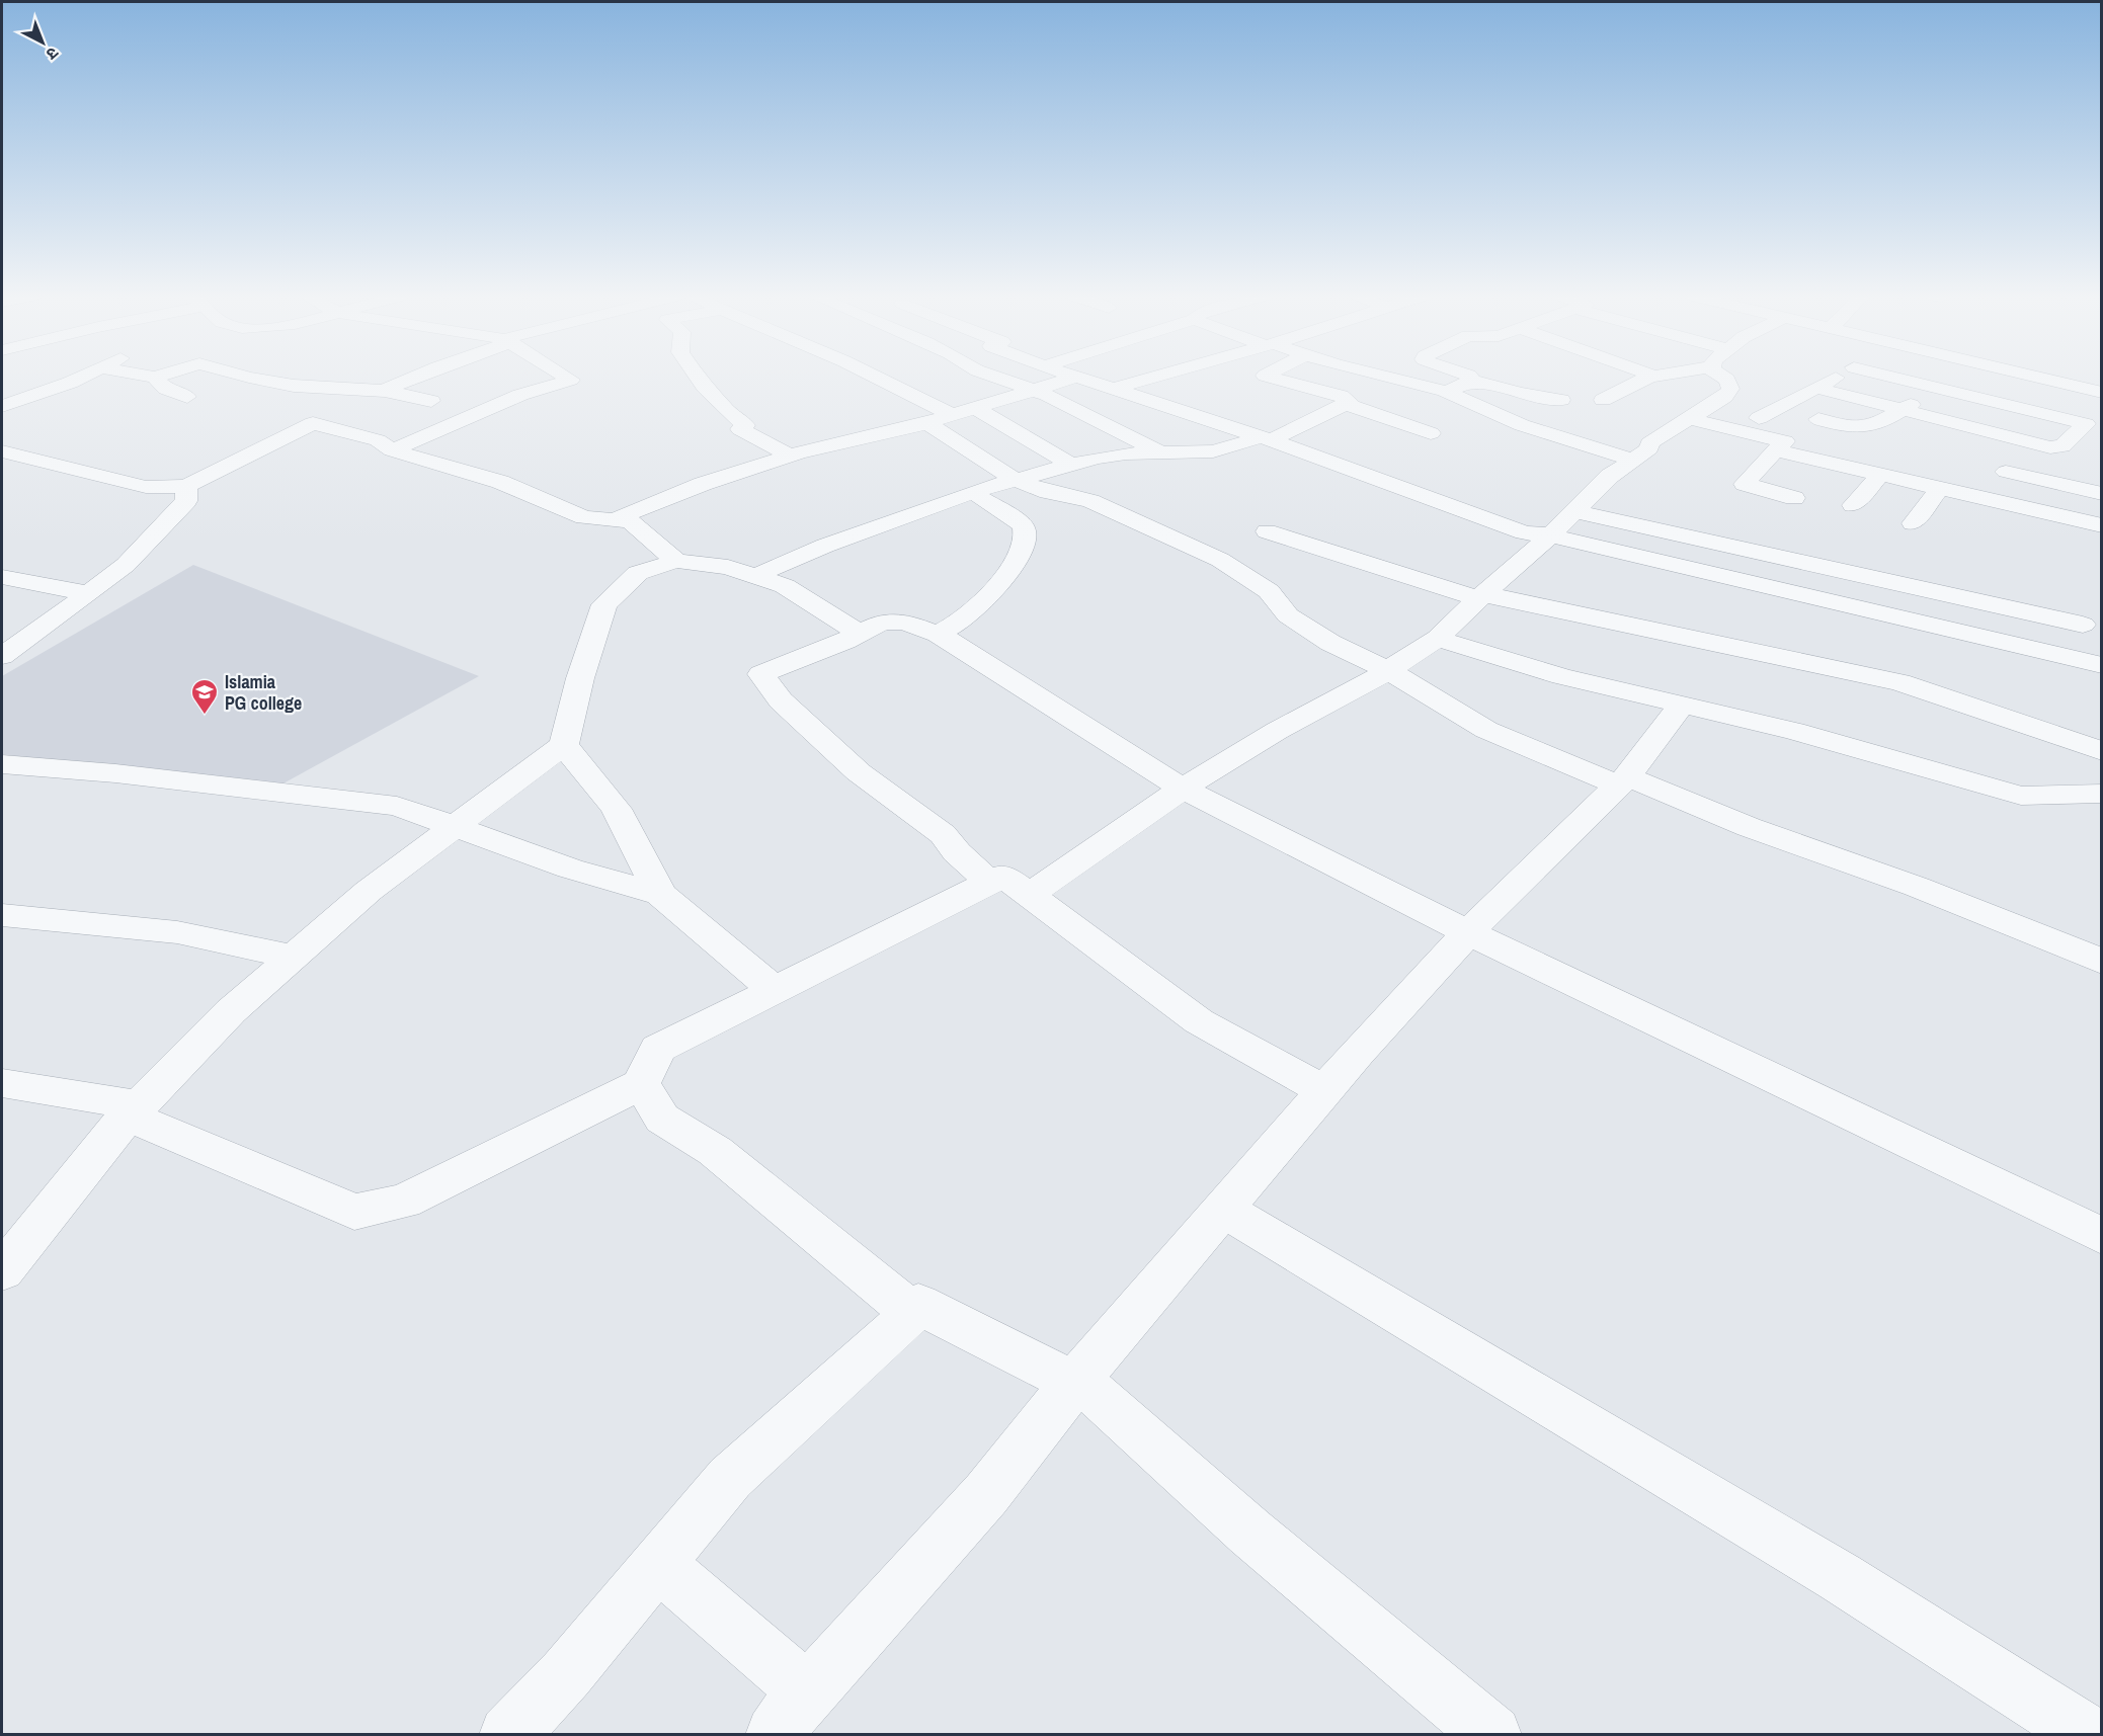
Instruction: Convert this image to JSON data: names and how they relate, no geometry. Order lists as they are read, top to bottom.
{
  "places": {
    "school or university": ["Islamia PG college"]
  },
  "north": "bottom right"
}
